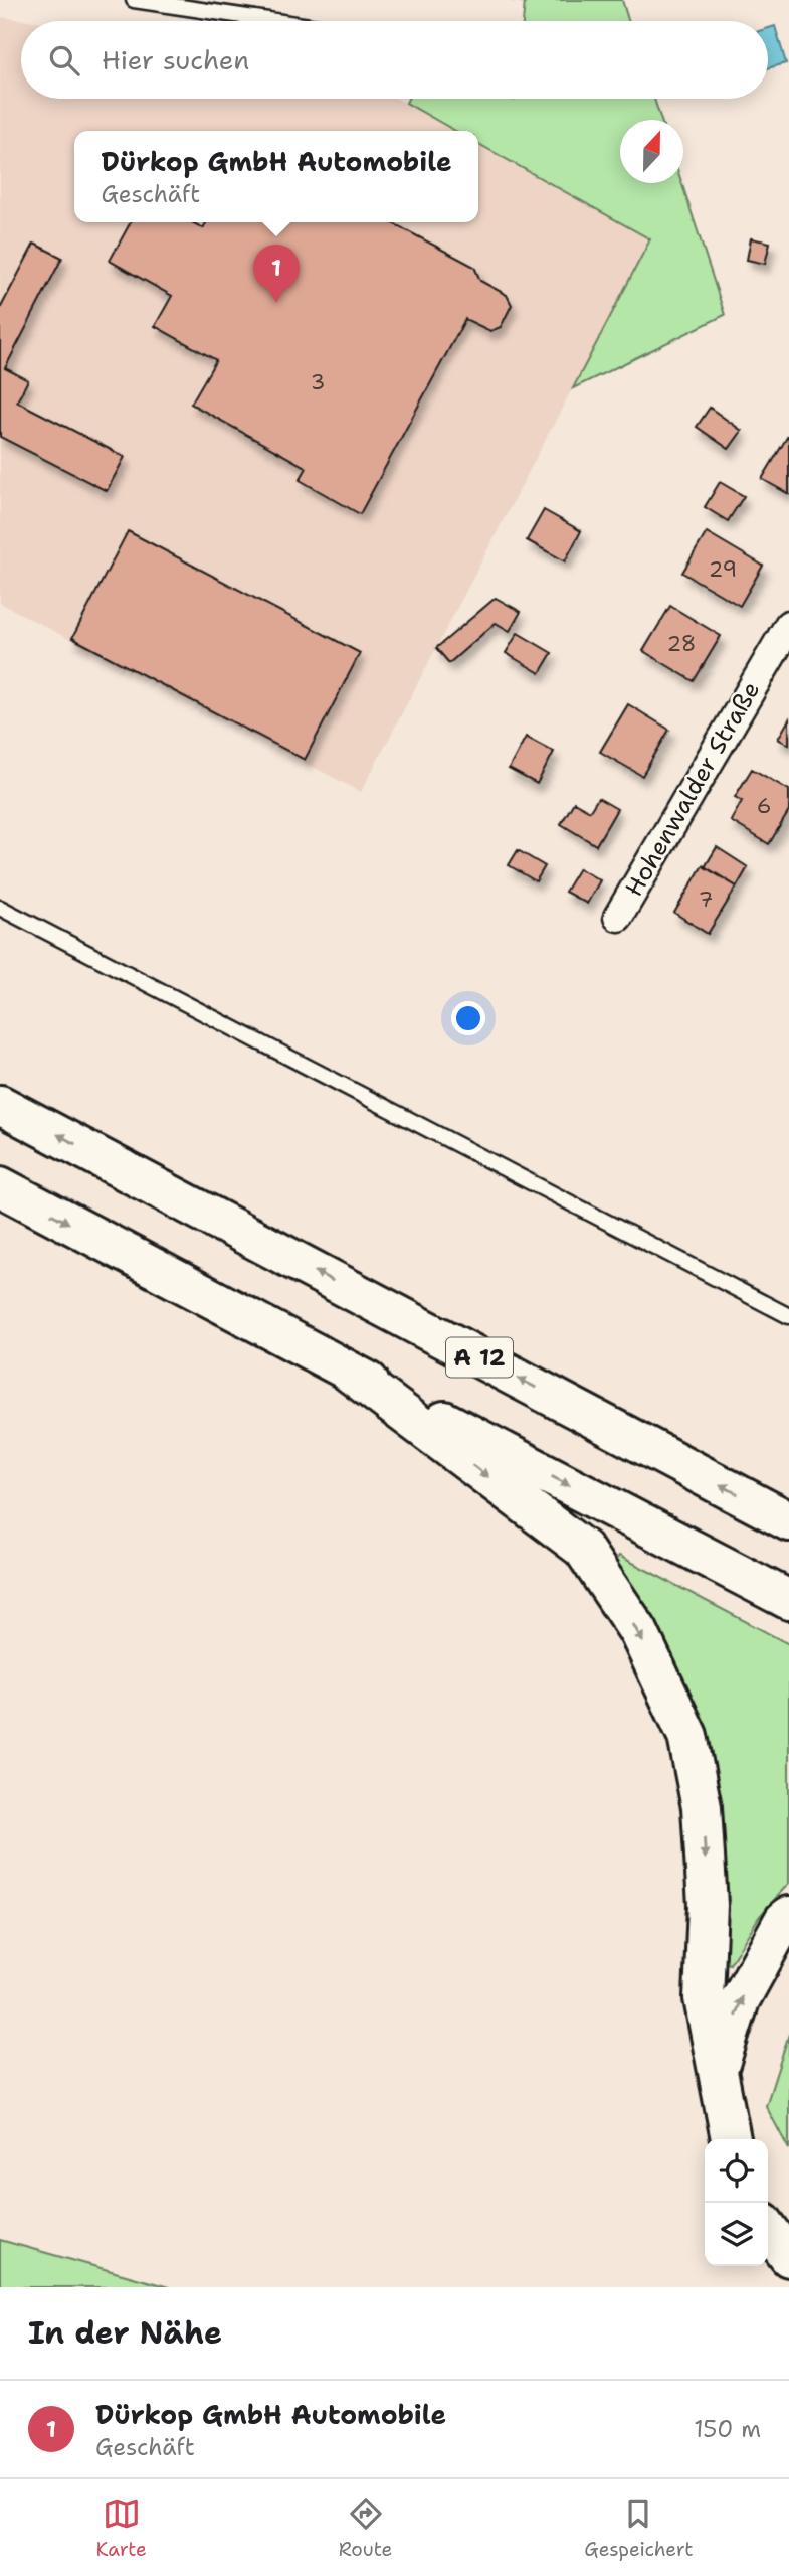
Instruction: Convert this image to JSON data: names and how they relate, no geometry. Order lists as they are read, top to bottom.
{
  "streets": {
    "highway": ["A 12"],
    "street": ["Hohenwalder Straße"]
  },
  "house_numbers": [
    "3",
    "29",
    "28",
    "6",
    "7"
  ],
  "north": "top",
  "page": {
    "search": "Hier suchen",
    "popup": ["Dürkop GmbH Automobile", "Geschäft"],
    "pins": "1",
    "heading": "In der Nähe",
    "list": [
      {
        "mark": "1",
        "name": "Dürkop GmbH Automobile",
        "note": "Geschäft",
        "value": "150 m"
      }
    ],
    "nav": ["Karte", "Route", "Gespeichert"]
  }
}
